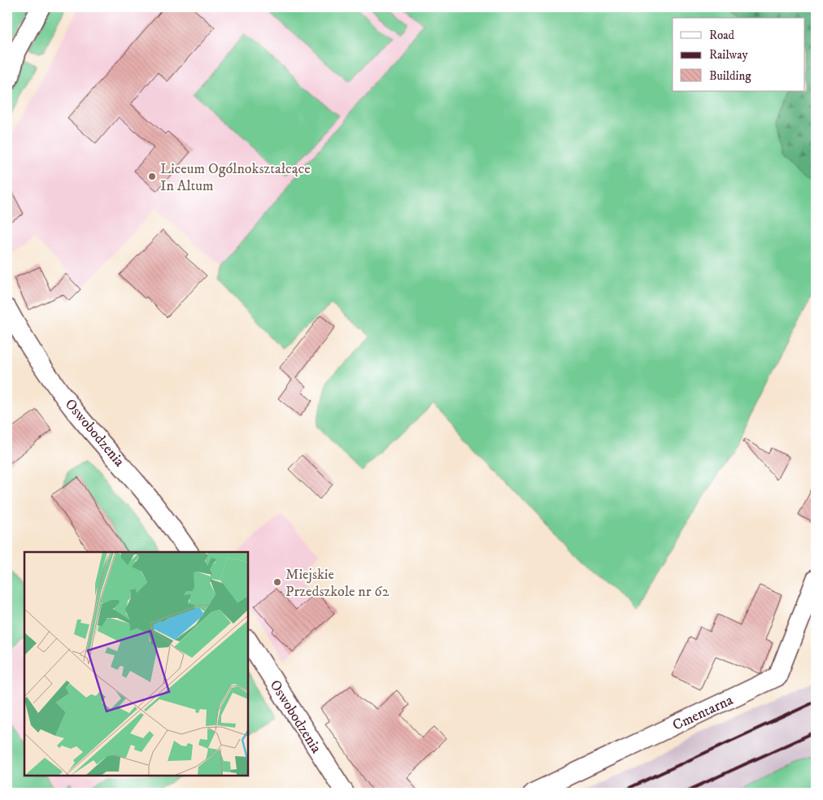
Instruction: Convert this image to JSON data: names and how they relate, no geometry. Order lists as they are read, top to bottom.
{
  "streets": {
    "street": ["Oswobodzenia", "Cmentarna"]
  },
  "places": ["Liceum Ogólnokształcące In Altum", "Miejskie Przedszkole nr 62"],
  "legend": ["Road", "Railway", "Building"]
}
